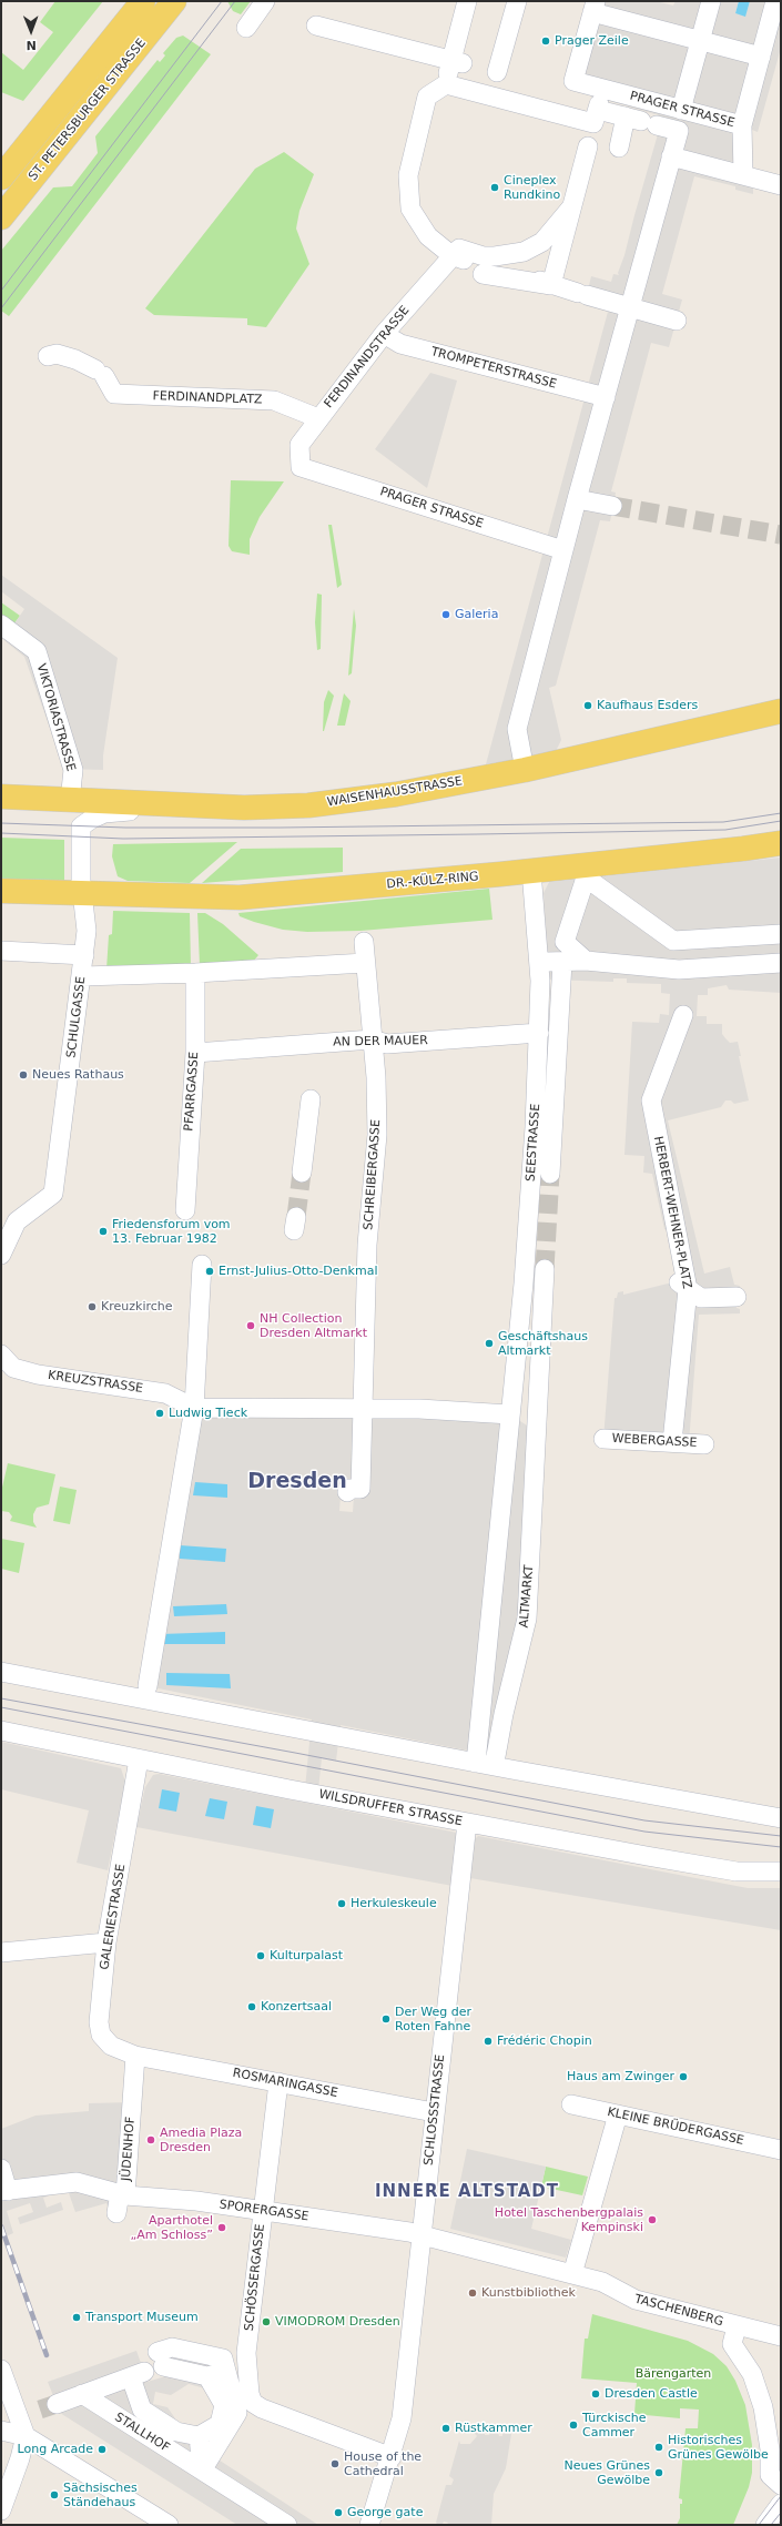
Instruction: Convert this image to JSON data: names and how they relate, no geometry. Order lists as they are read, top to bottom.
{
  "streets": {
    "main road": ["ST. PETERSBURGER STRASSE", "WAISENHAUSSTRASSE", "DR.-KÜLZ-RING"],
    "street": [
      "PRAGER STRASSE",
      "FERDINANDSTRASSE",
      "TROMPETERSTRASSE",
      "FERDINANDPLATZ",
      "VIKTORIASTRASSE",
      "SCHULGASSE",
      "AN DER MAUER",
      "PFARRGASSE",
      "SEESTRASSE",
      "SCHREIBERGASSE",
      "HERBERT-WEHNER-PLATZ",
      "KREUZSTRASSE",
      "WEBERGASSE",
      "ALTMARKT",
      "WILSDRUFFER STRASSE",
      "GALERIESTRASSE",
      "ROSMARINGASSE",
      "SCHLOSSSTRASSE",
      "KLEINE BRÜDERGASSE",
      "JÜDENHOF",
      "SPORERGASSE",
      "SCHÖSSERGASSE",
      "TASCHENBERG",
      "STALLHOF"
    ]
  },
  "crossings": [
    ["PRAGER STRASSE", "FERDINANDSTRASSE"],
    ["FERDINANDSTRASSE", "TROMPETERSTRASSE"],
    ["FERDINANDSTRASSE", "FERDINANDPLATZ"],
    ["VIKTORIASTRASSE", "WAISENHAUSSTRASSE"],
    ["DR.-KÜLZ-RING", "SCHULGASSE"],
    ["DR.-KÜLZ-RING", "SEESTRASSE"],
    ["AN DER MAUER", "PFARRGASSE"],
    ["AN DER MAUER", "SEESTRASSE"],
    ["AN DER MAUER", "SCHREIBERGASSE"],
    ["HERBERT-WEHNER-PLATZ", "WEBERGASSE"],
    ["WILSDRUFFER STRASSE", "GALERIESTRASSE"],
    ["WILSDRUFFER STRASSE", "SCHLOSSSTRASSE"],
    ["GALERIESTRASSE", "ROSMARINGASSE"],
    ["GALERIESTRASSE", "JÜDENHOF"],
    ["ROSMARINGASSE", "SCHLOSSSTRASSE"],
    ["ROSMARINGASSE", "JÜDENHOF"],
    ["ROSMARINGASSE", "SCHÖSSERGASSE"],
    ["SCHLOSSSTRASSE", "SPORERGASSE"],
    ["SCHLOSSSTRASSE", "SCHÖSSERGASSE"],
    ["SCHLOSSSTRASSE", "TASCHENBERG"],
    ["JÜDENHOF", "SPORERGASSE"],
    ["SPORERGASSE", "SCHÖSSERGASSE"],
    ["SPORERGASSE", "TASCHENBERG"]
  ],
  "districts": ["Dresden", "INNERE ALTSTADT"],
  "parks": ["Bärengarten"],
  "places": [
    "Prager Zeile",
    "Cineplex Rundkino",
    "Galeria",
    "Kaufhaus Esders",
    "Neues Rathaus",
    "Friedensforum vom 13. Februar 1982",
    "Ernst-Julius-Otto-Denkmal",
    "Kreuzkirche",
    "NH Collection Dresden Altmarkt",
    "Geschäftshaus Altmarkt",
    "Ludwig Tieck",
    "Herkuleskeule",
    "Kulturpalast",
    "Konzertsaal",
    "Der Weg der Roten Fahne",
    "Frédéric Chopin",
    "Haus am Zwinger",
    "Amedia Plaza Dresden",
    "Hotel Taschenbergpalais Kempinski",
    "Aparthotel „Am Schloss”",
    "Kunstbibliothek",
    "Transport Museum",
    "VIMODROM Dresden",
    "Dresden Castle",
    "Türckische Cammer",
    "Rüstkammer",
    "Historisches Grünes Gewölbe",
    "Long Arcade",
    "House of the Cathedral",
    "Neues Grünes Gewölbe",
    "Sächsisches Ständehaus",
    "George gate"
  ],
  "north": "bottom"
}
